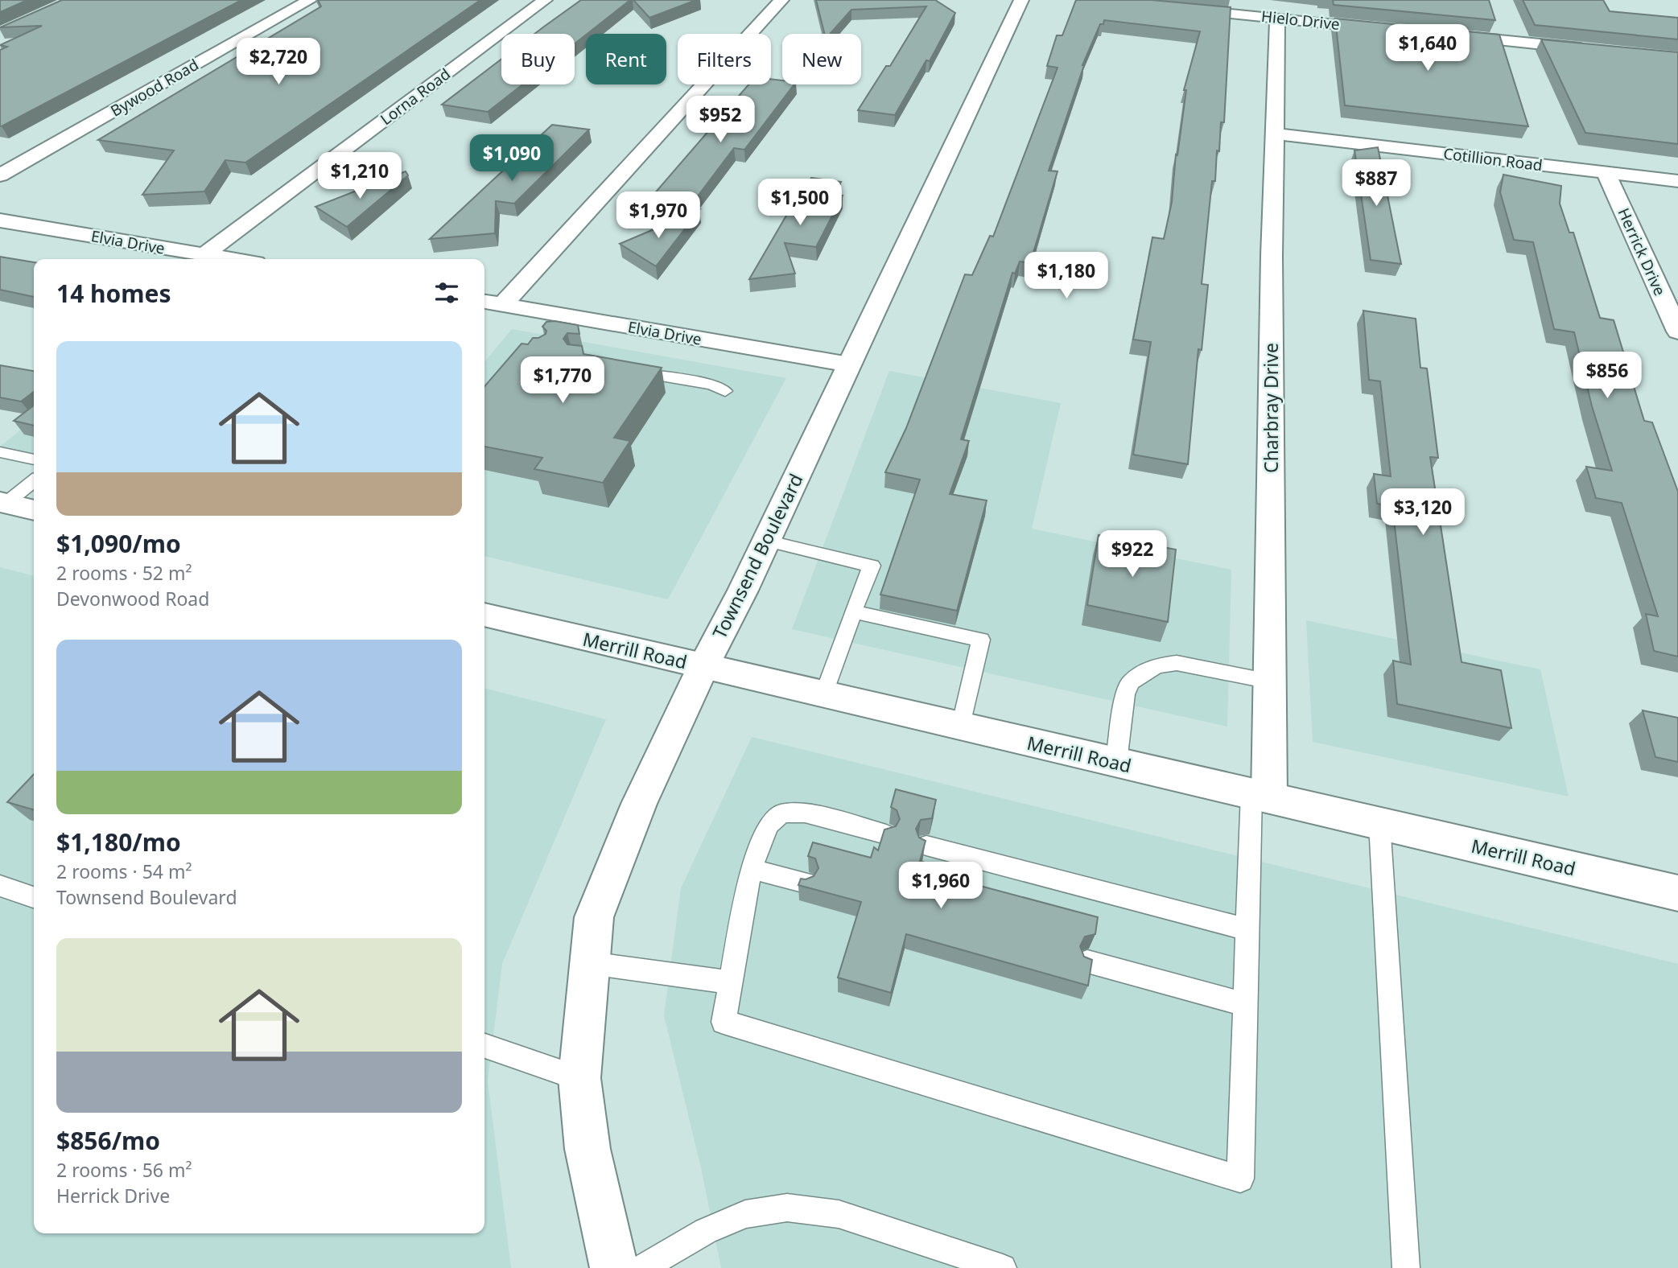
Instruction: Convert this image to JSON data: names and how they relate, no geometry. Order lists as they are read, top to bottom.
{
  "streets": {
    "street": [
      "Hielo Drive",
      "Bywood Road",
      "Lorna Road",
      "Cotillion Road",
      "Elvia Drive",
      "Herrick Drive",
      "Charbray Drive",
      "Townsend Boulevard",
      "Merrill Road"
    ]
  },
  "crossings": [
    ["Hielo Drive", "Charbray Drive"],
    ["Lorna Road", "Elvia Drive"],
    ["Cotillion Road", "Herrick Drive"],
    ["Cotillion Road", "Charbray Drive"],
    ["Elvia Drive", "Townsend Boulevard"],
    ["Charbray Drive", "Merrill Road"],
    ["Townsend Boulevard", "Merrill Road"]
  ],
  "page": {
    "price": [
      "$1,640",
      "$2,720",
      "$952",
      "$1,090",
      "$1,210",
      "$887",
      "$1,500",
      "$1,970",
      "$1,180",
      "$856",
      "$1,770",
      "$3,120",
      "$922",
      "$1,960"
    ],
    "chip": [
      "Buy",
      "Rent",
      "Filters",
      "New"
    ],
    "heading": "14 homes",
    "list": [
      {
        "name": "$1,090/mo",
        "note": "2 rooms · 52 m² · Devonwood Road"
      },
      {
        "name": "$1,180/mo",
        "note": "2 rooms · 54 m² · Townsend Boulevard"
      },
      {
        "name": "$856/mo",
        "note": "2 rooms · 56 m² · Herrick Drive"
      }
    ]
  }
}
